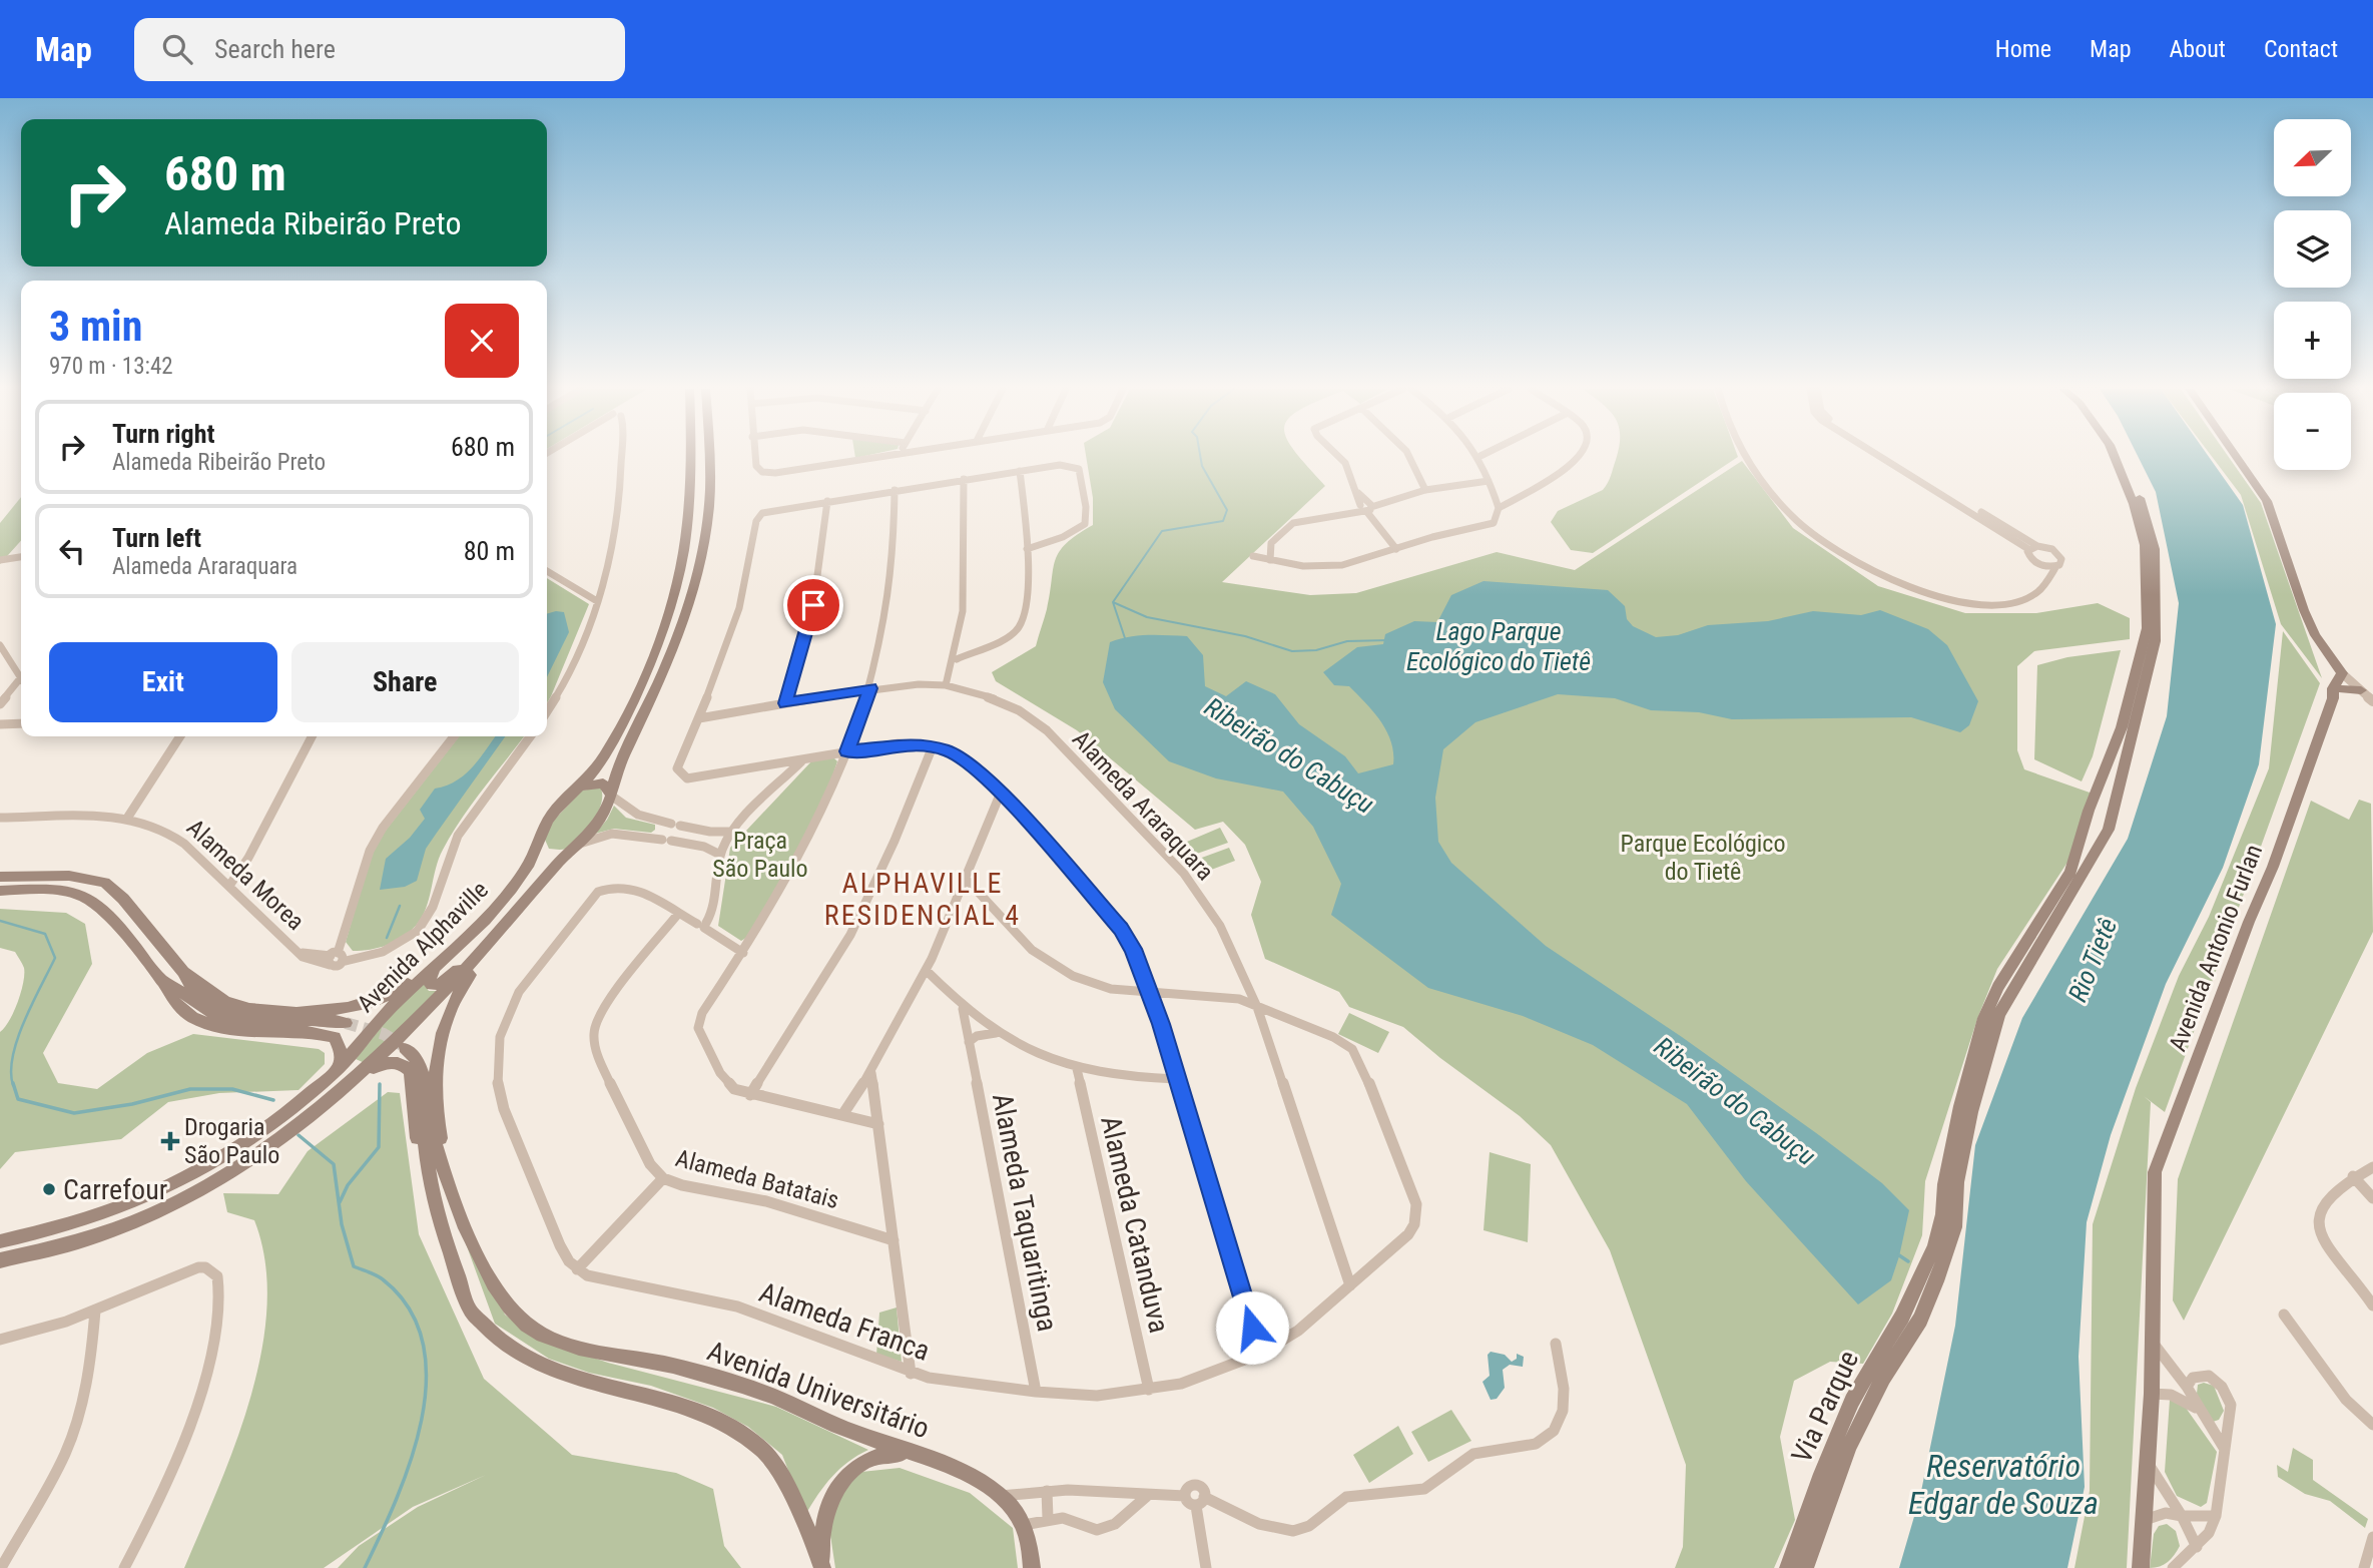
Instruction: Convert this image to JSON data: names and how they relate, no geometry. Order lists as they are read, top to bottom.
{
  "streets": {
    "main road": [
      "Avenida Alphaville",
      "Avenida Antonio Furlan",
      "Avenida Universitário",
      "Via Parque"
    ],
    "street": [
      "Alameda Araraquara",
      "Alameda Morea",
      "Alameda Batatais",
      "Alameda Taquaritinga",
      "Alameda Catanduva",
      "Alameda Franca"
    ]
  },
  "crossings": [
    ["Alameda Araraquara", "Alameda Franca"],
    ["Avenida Alphaville", "Avenida Universitário"],
    ["Alameda Taquaritinga", "Alameda Franca"],
    ["Alameda Catanduva", "Alameda Franca"]
  ],
  "districts": ["ALPHAVILLE RESIDENCIAL 4"],
  "water": [
    "Lago Parque Ecológico do Tietê",
    "Ribeirão do Cabuçu",
    "Rio Tietê",
    "Reservatório Edgar de Souza"
  ],
  "parks": ["Praça São Paulo", "Parque Ecológico do Tietê"],
  "places": {
    "health": ["Drogaria São Paulo"],
    "other": ["Carrefour"]
  },
  "north": "bottom left",
  "page": {
    "header": "Map",
    "search": "Search here",
    "nav": [
      "Home",
      "Map",
      "About",
      "Contact"
    ],
    "map_buttons": ["+", "−"],
    "turn": ["680 m", "Alameda Ribeirão Preto"],
    "heading": ["3 min", "970 m · 13:42"],
    "list": [
      {
        "name": "Turn right",
        "note": "Alameda Ribeirão Preto",
        "value": "680 m"
      },
      {
        "name": "Turn left",
        "note": "Alameda Araraquara",
        "value": "80 m"
      }
    ],
    "buttons": ["Exit", "Share"]
  }
}
